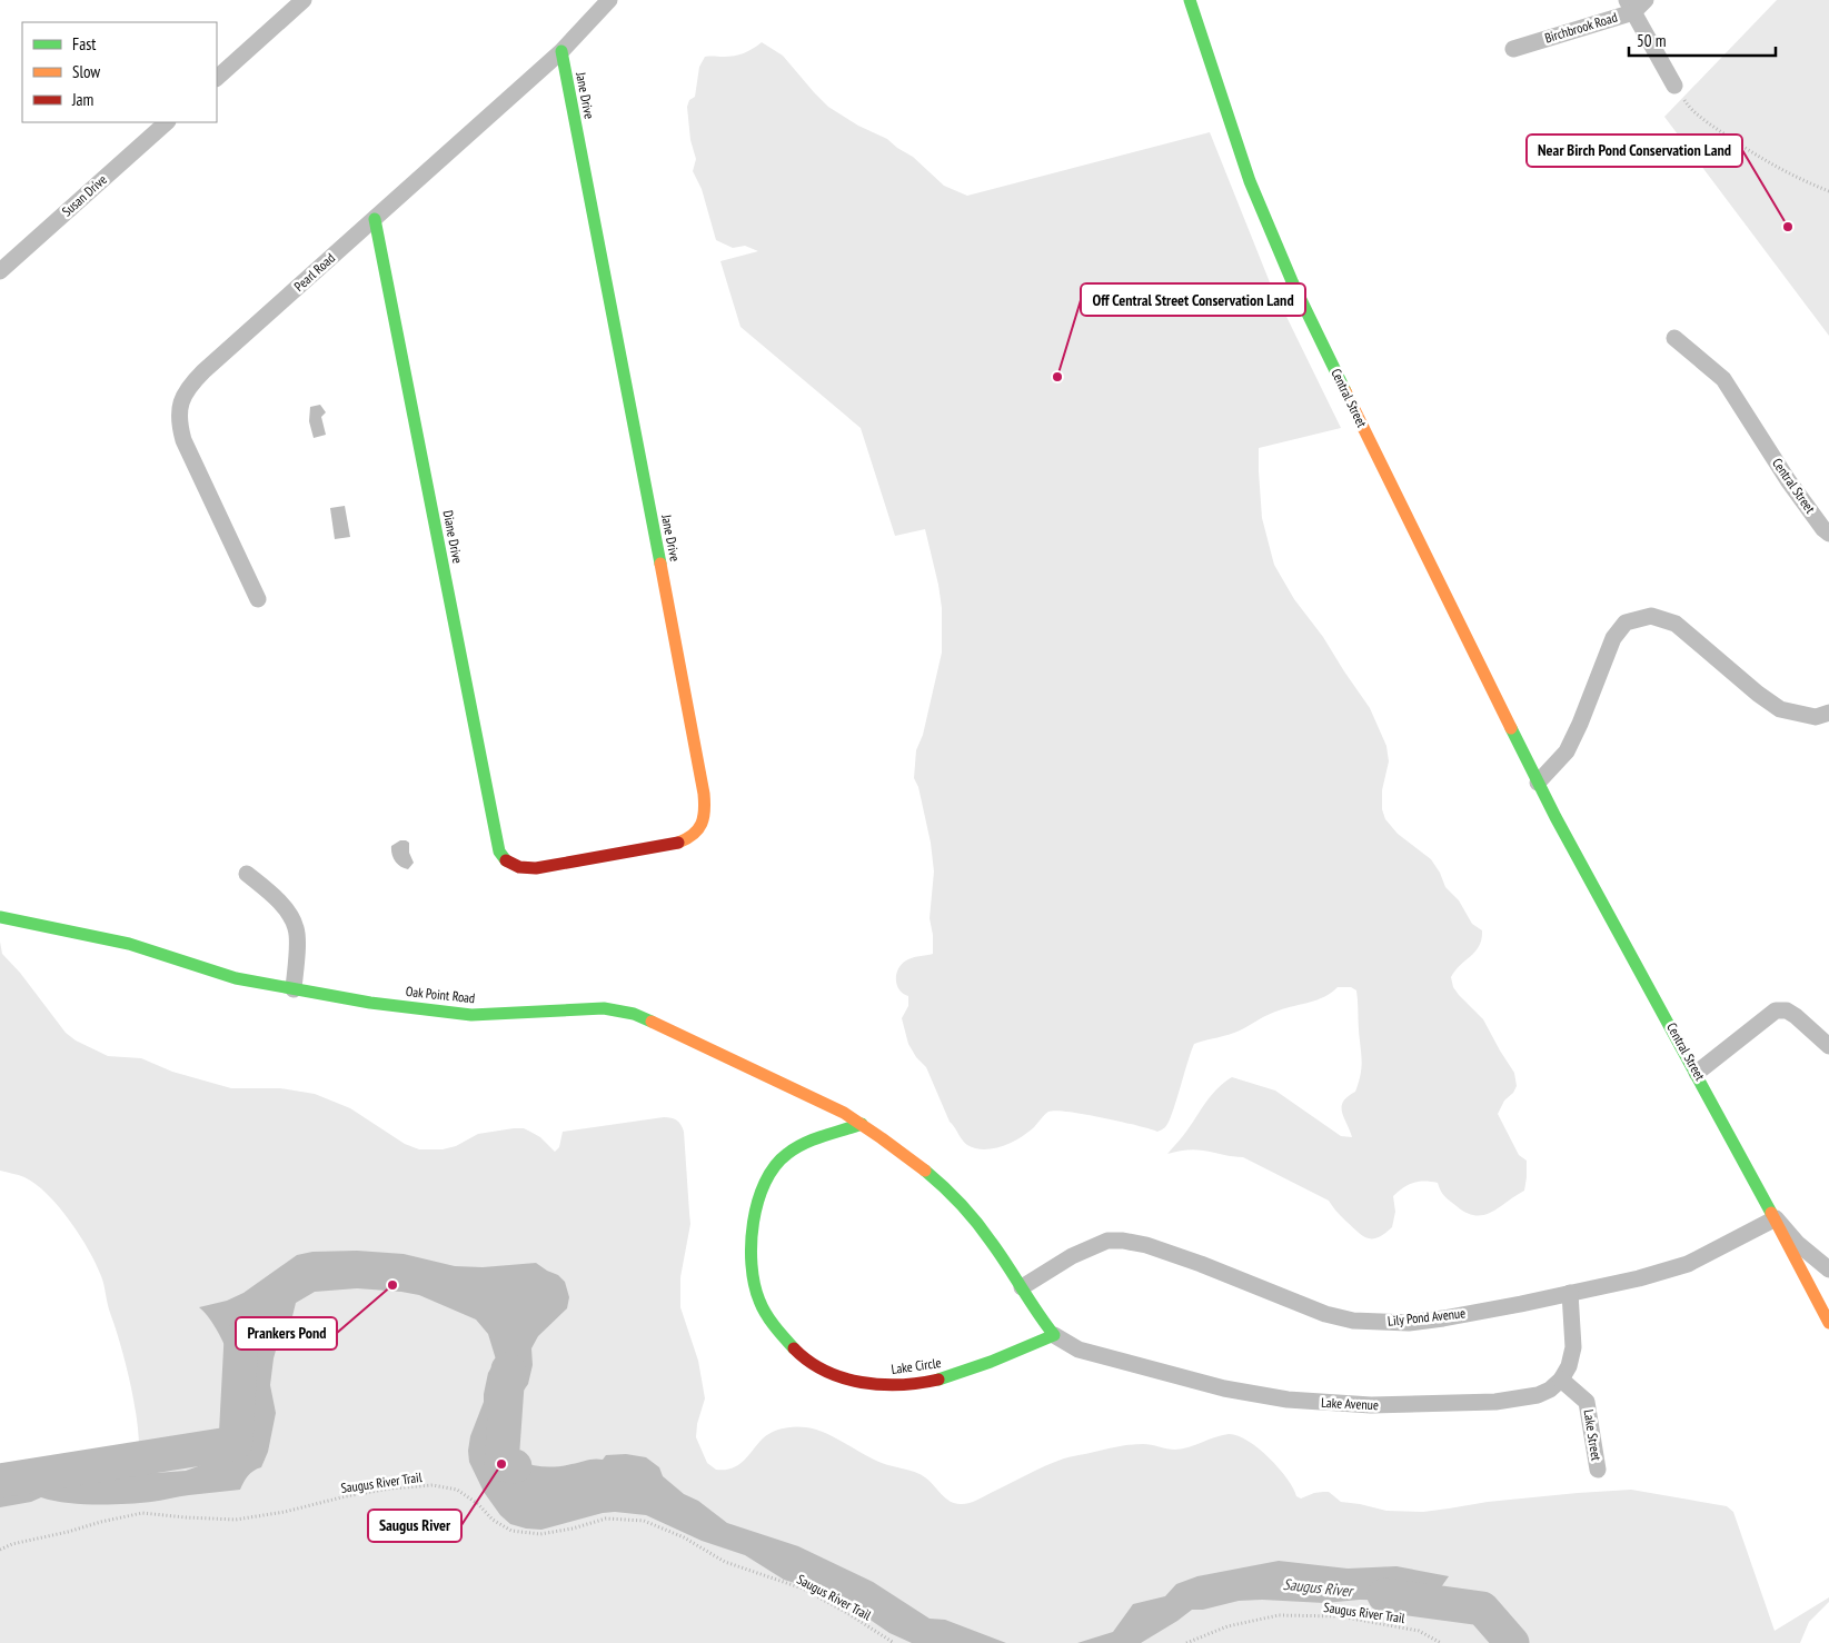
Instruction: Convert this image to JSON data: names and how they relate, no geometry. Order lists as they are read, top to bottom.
{
  "streets": {
    "street": [
      "Birchbrook Road",
      "Jane Drive",
      "Susan Drive",
      "Pearl Road",
      "Central Street",
      "Diane Drive",
      "Oak Point Road",
      "Lily Pond Avenue",
      "Lake Circle",
      "Lake Avenue",
      "Lake Street"
    ],
    "path": ["Saugus River Trail"]
  },
  "crossings": [
    ["Jane Drive", "Pearl Road"],
    ["Jane Drive", "Diane Drive"],
    ["Pearl Road", "Diane Drive"],
    ["Central Street", "Lily Pond Avenue"],
    ["Oak Point Road", "Lake Circle"],
    ["Lake Circle", "Lake Avenue"],
    ["Lake Avenue", "Lake Street"]
  ],
  "water": ["Saugus River"],
  "places": [
    "Near Birch Pond Conservation Land",
    "Off Central Street Conservation Land",
    "Prankers Pond",
    "Saugus River"
  ],
  "legend": ["Fast", "Slow", "Jam"],
  "scale_bar": "50 m"
}
